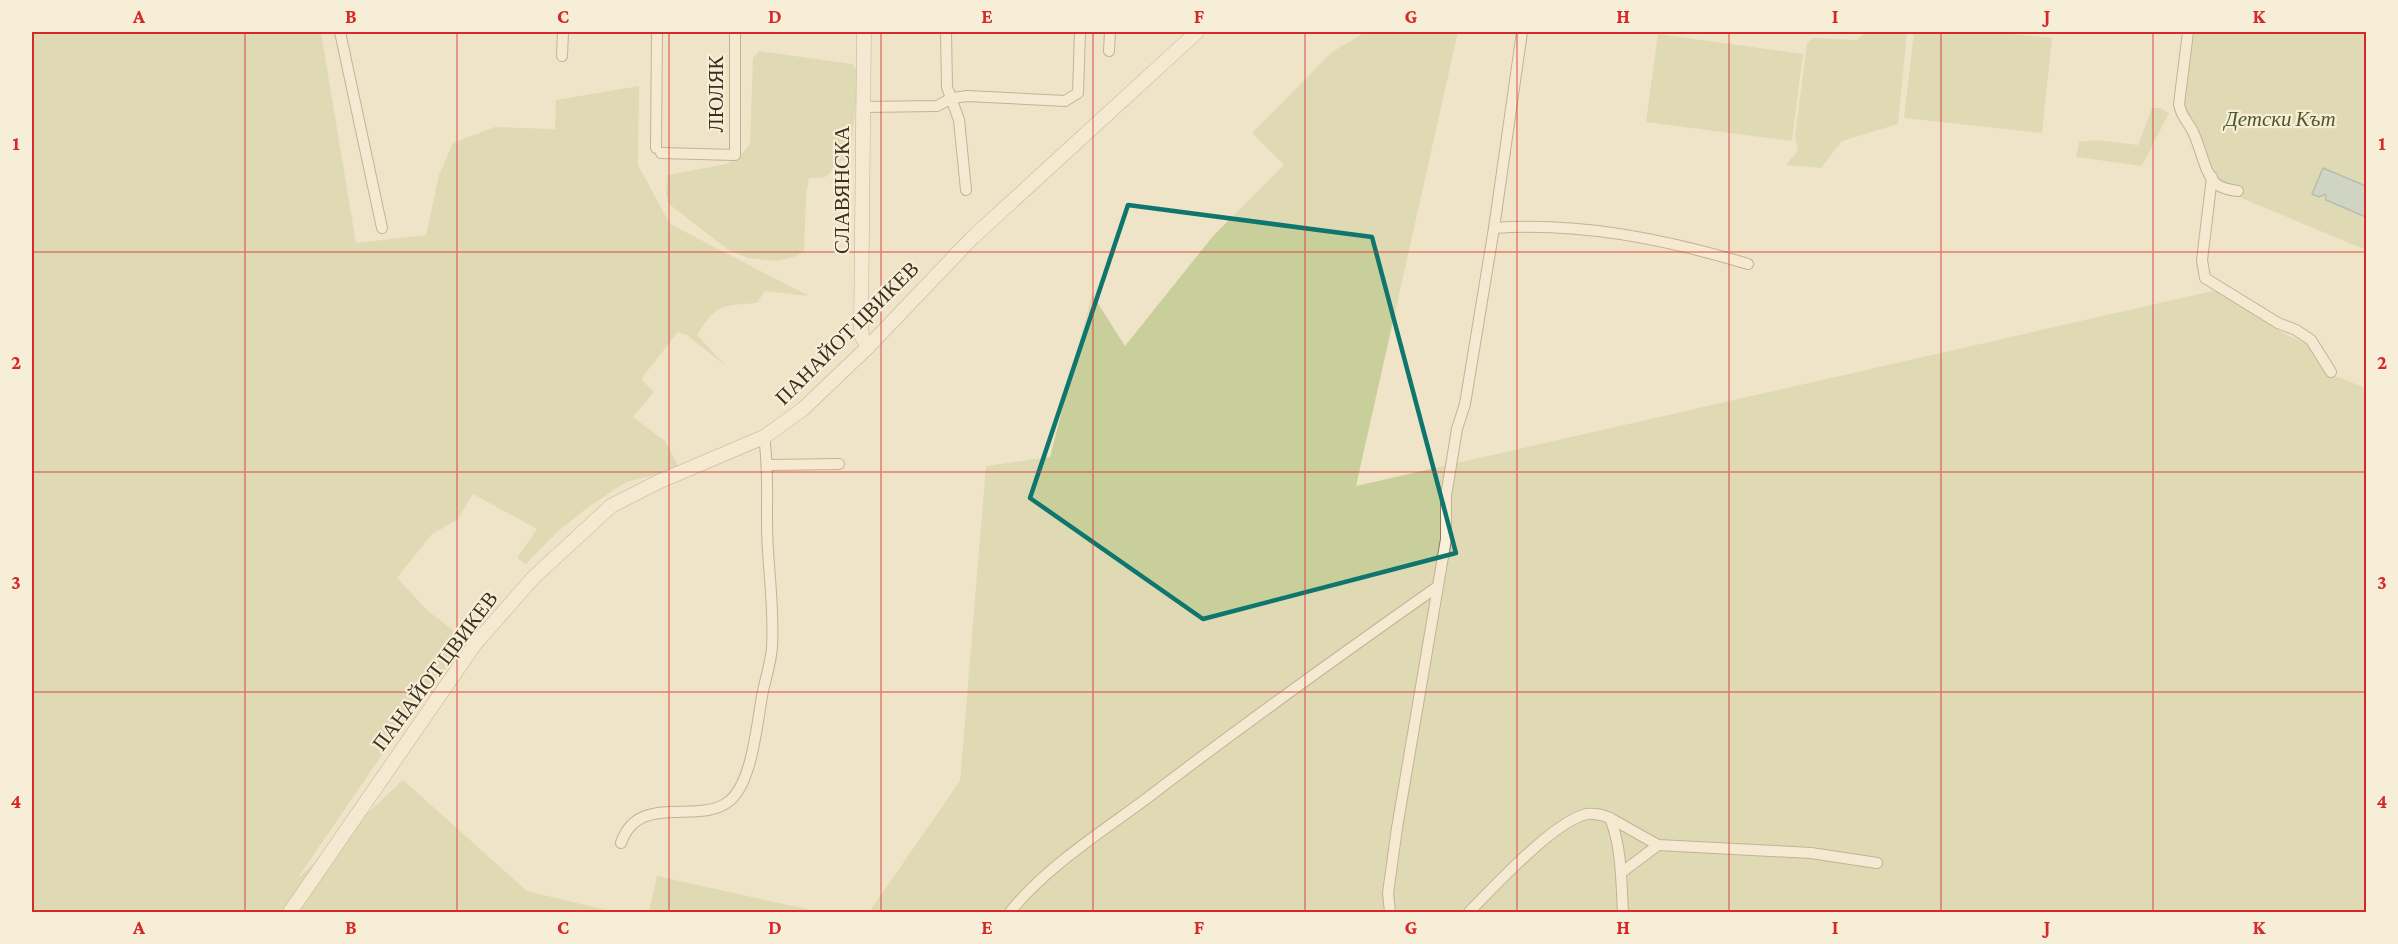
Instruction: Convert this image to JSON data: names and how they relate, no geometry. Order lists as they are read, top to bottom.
{
  "streets": {
    "street": ["ЛЮЛЯК", "СЛАВЯНСКА", "ПАНАЙОТ ЦВИКЕВ"]
  },
  "crossings": [
    ["СЛАВЯНСКА", "ПАНАЙОТ ЦВИКЕВ"]
  ],
  "parks": ["Детски Кът"],
  "grid": {
    "columns": [
      "A",
      "B",
      "C",
      "D",
      "E",
      "F",
      "G",
      "H",
      "I",
      "J",
      "K"
    ],
    "rows": [
      "1",
      "2",
      "3",
      "4"
    ]
  }
}
